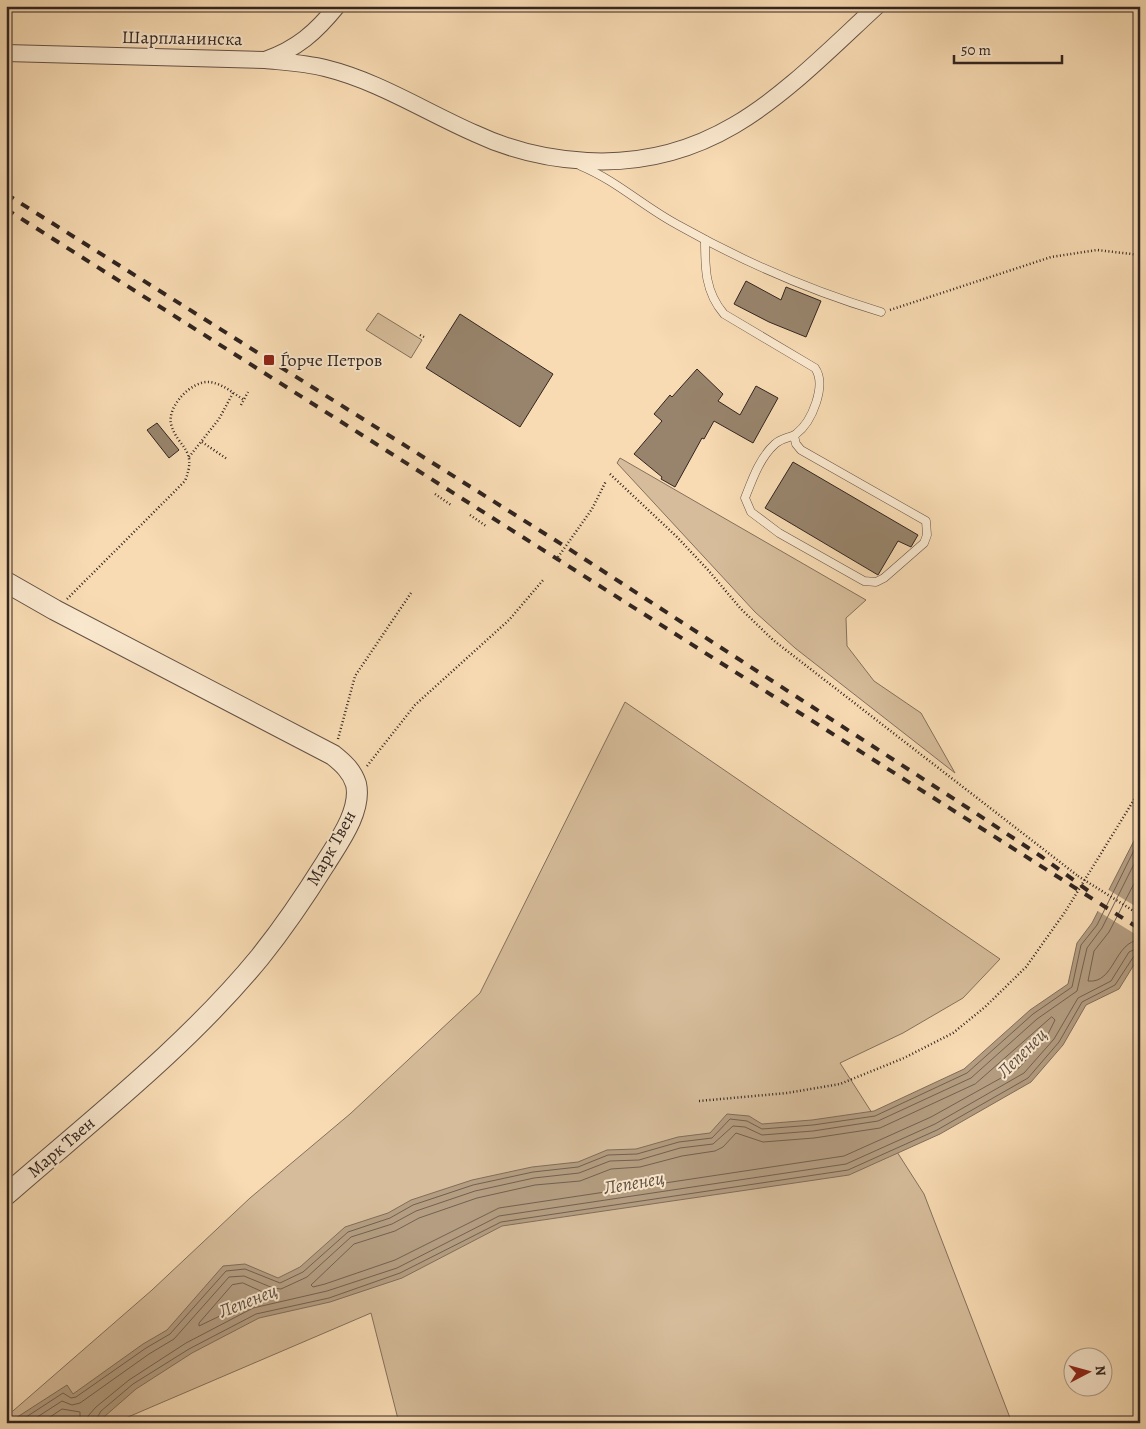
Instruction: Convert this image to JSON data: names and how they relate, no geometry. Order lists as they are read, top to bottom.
{
  "streets": {
    "street": ["Шарпланинска", "Марк Твен"]
  },
  "water": ["Лепенец"],
  "places": {
    "transit": ["Ѓорче Петров"]
  },
  "scale_bar": "50 m",
  "north": "right"
}
